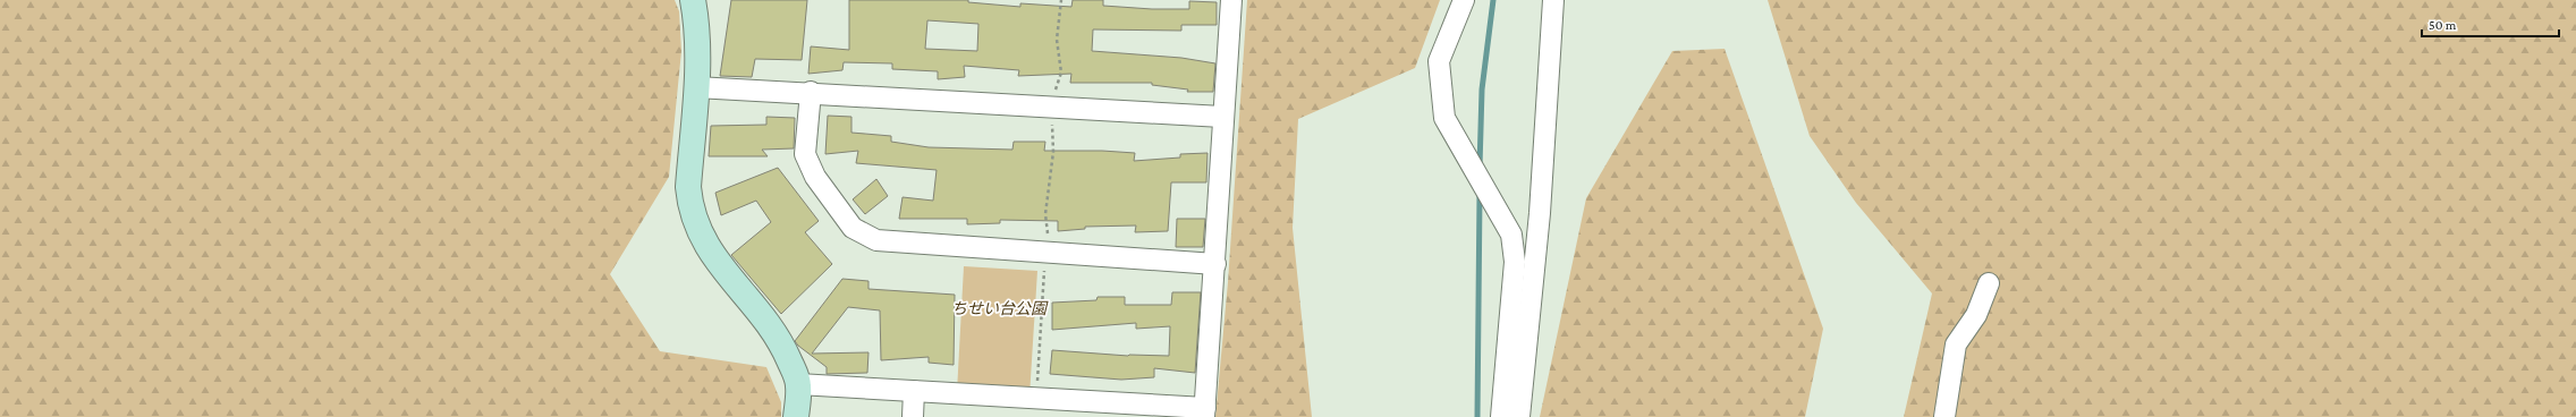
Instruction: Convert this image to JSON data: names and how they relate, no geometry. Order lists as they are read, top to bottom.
{
  "parks": ["ちせい台公園"],
  "scale_bar": "50 m"
}
